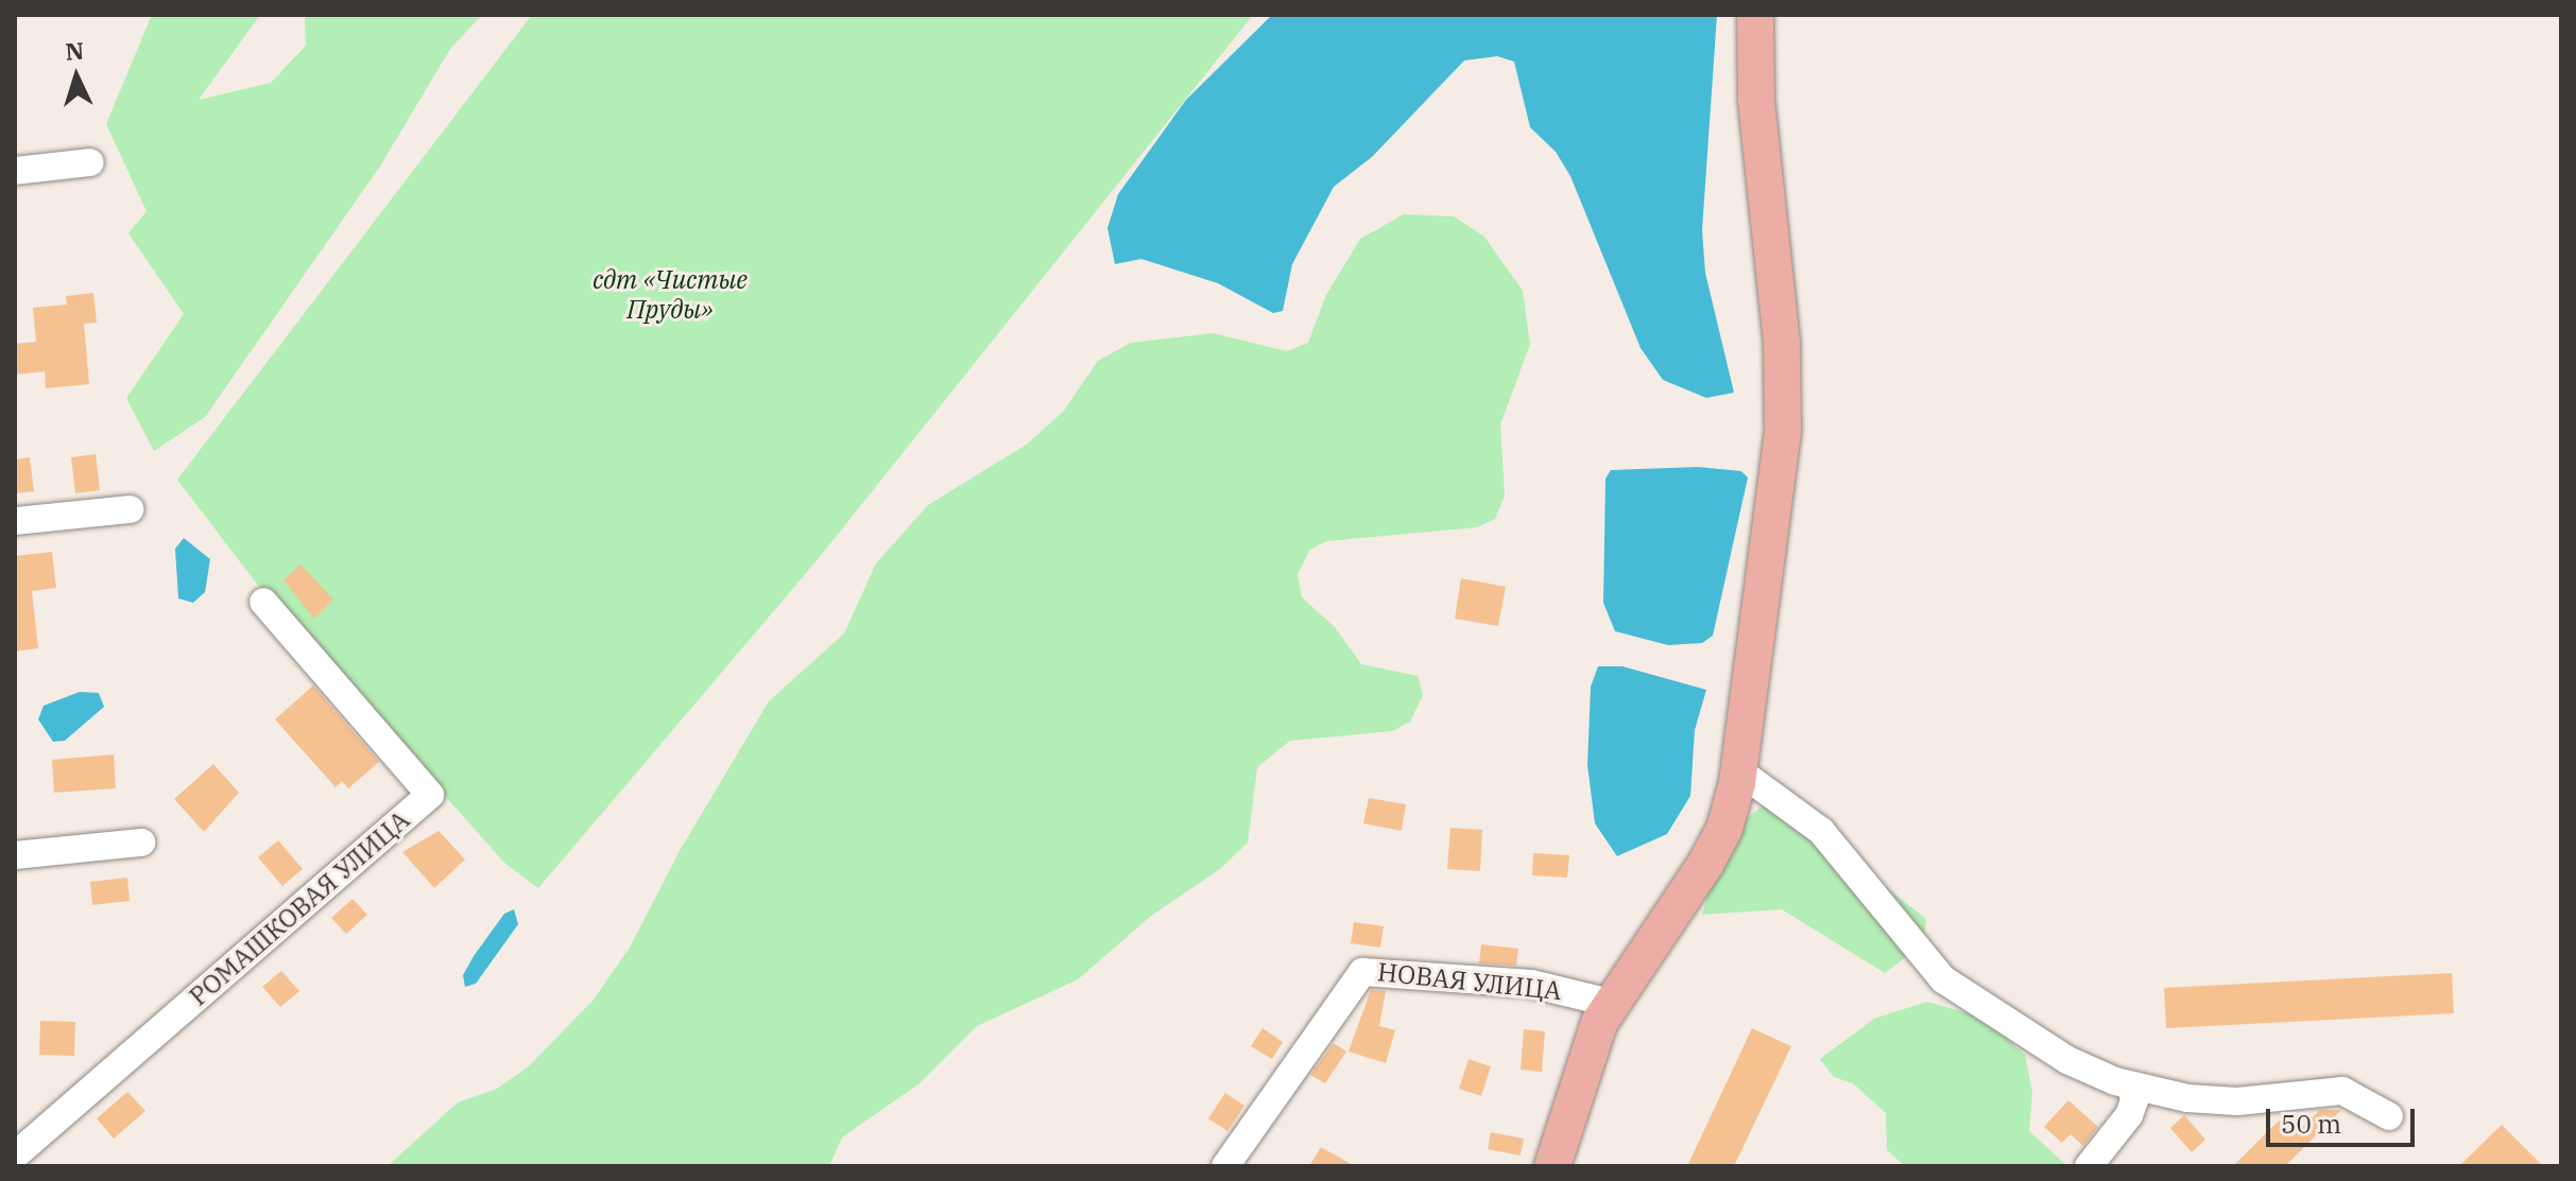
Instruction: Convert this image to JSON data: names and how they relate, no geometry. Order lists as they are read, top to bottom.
{
  "streets": {
    "street": ["РОМАШКОВАЯ УЛИЦА", "НОВАЯ УЛИЦА"]
  },
  "parks": ["сдт «Чистые Пруды»"],
  "scale_bar": "50 m",
  "north": "top"
}
